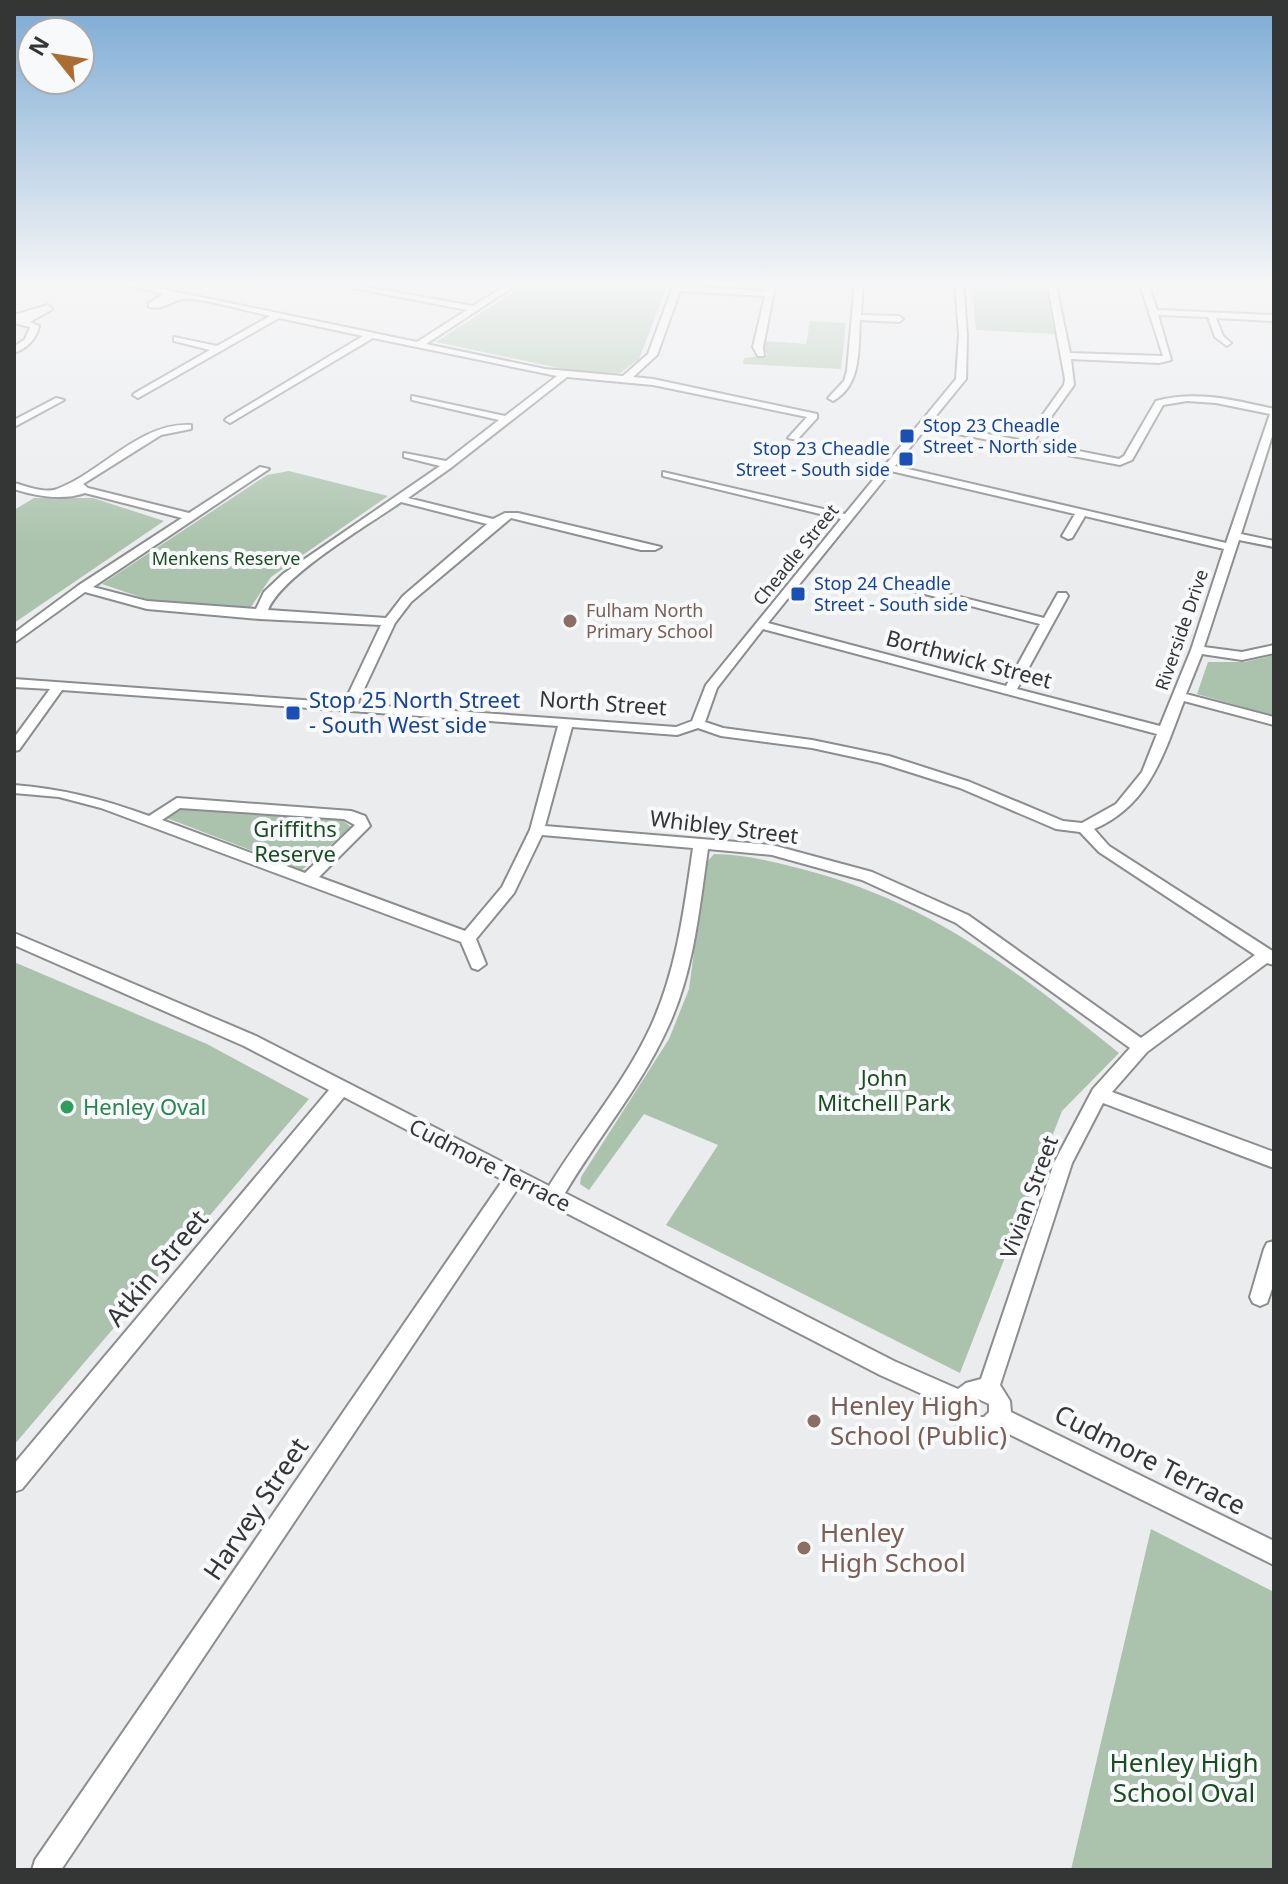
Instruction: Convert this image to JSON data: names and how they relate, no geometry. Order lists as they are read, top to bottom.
{
  "streets": {
    "street": [
      "Cheadle Street",
      "Riverside Drive",
      "Borthwick Street",
      "North Street",
      "Whibley Street",
      "Cudmore Terrace",
      "Vivian Street",
      "Atkin Street",
      "Harvey Street"
    ]
  },
  "crossings": [
    ["Cheadle Street", "Borthwick Street"],
    ["Cheadle Street", "North Street"],
    ["Riverside Drive", "Borthwick Street"],
    ["Riverside Drive", "North Street"],
    ["Whibley Street", "Vivian Street"],
    ["Cudmore Terrace", "Vivian Street"],
    ["Cudmore Terrace", "Atkin Street"],
    ["Cudmore Terrace", "Harvey Street"]
  ],
  "parks": [
    "Menkens Reserve",
    "Griffiths Reserve",
    "John Mitchell Park",
    "Henley High School Oval"
  ],
  "places": {
    "transit": [
      "Stop 23 Cheadle Street - North side",
      "Stop 23 Cheadle Street - South side",
      "Stop 24 Cheadle Street - South side",
      "Stop 25 North Street - South West side"
    ],
    "other": [
      "Fulham North Primary School",
      "Henley Oval",
      "Henley High School (Public)",
      "Henley High School"
    ]
  },
  "north": "top left"
}
